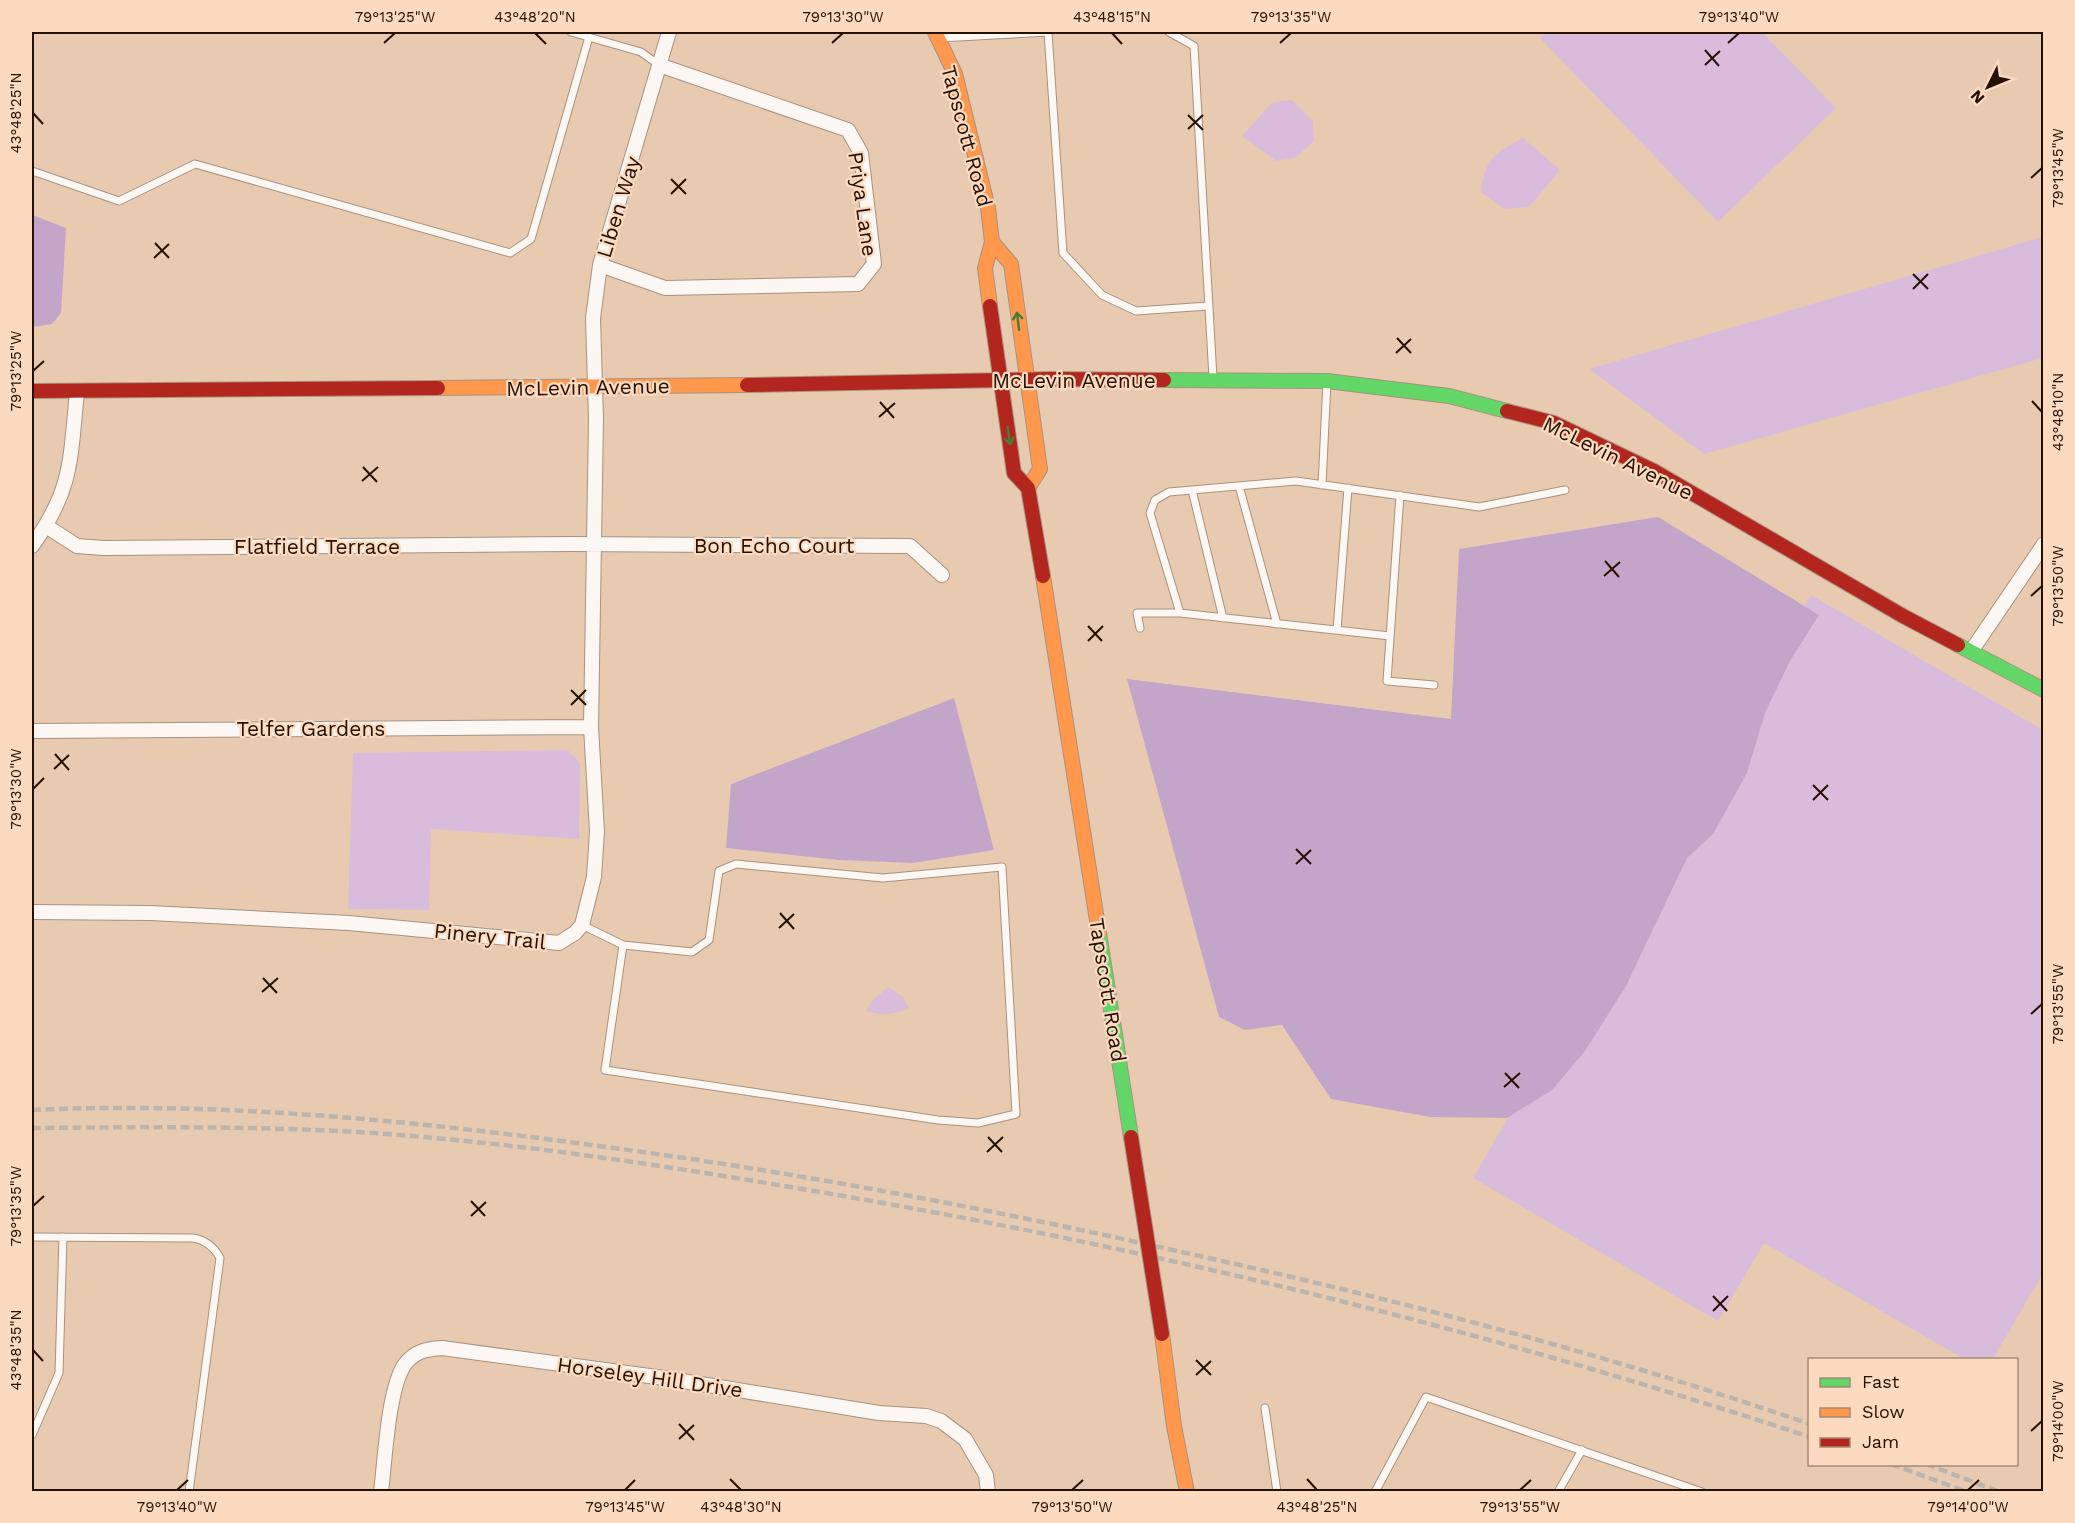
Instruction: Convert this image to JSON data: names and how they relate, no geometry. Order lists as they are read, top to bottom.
{
  "streets": {
    "street": [
      "Tapscott Road",
      "Priya Lane",
      "Liben Way",
      "McLevin Avenue",
      "Bon Echo Court",
      "Flatfield Terrace",
      "Telfer Gardens",
      "Pinery Trail",
      "Horseley Hill Drive"
    ]
  },
  "crossings": [
    ["Tapscott Road", "McLevin Avenue"],
    ["Priya Lane", "Liben Way"],
    ["Liben Way", "McLevin Avenue"],
    ["Bon Echo Court", "Flatfield Terrace"]
  ],
  "legend": ["Fast", "Slow", "Jam"],
  "north": "bottom left",
  "coordinates": [
    "79°13'25\"W",
    "43°48'20\"N",
    "79°13'30\"W",
    "43°48'15\"N",
    "79°13'35\"W",
    "79°13'40\"W",
    "43°48'25\"N",
    "79°13'45\"W",
    "43°48'10\"N",
    "79°13'50\"W",
    "79°13'55\"W",
    "43°48'35\"N",
    "79°14'00\"W",
    "43°48'30\"N"
  ]
}
